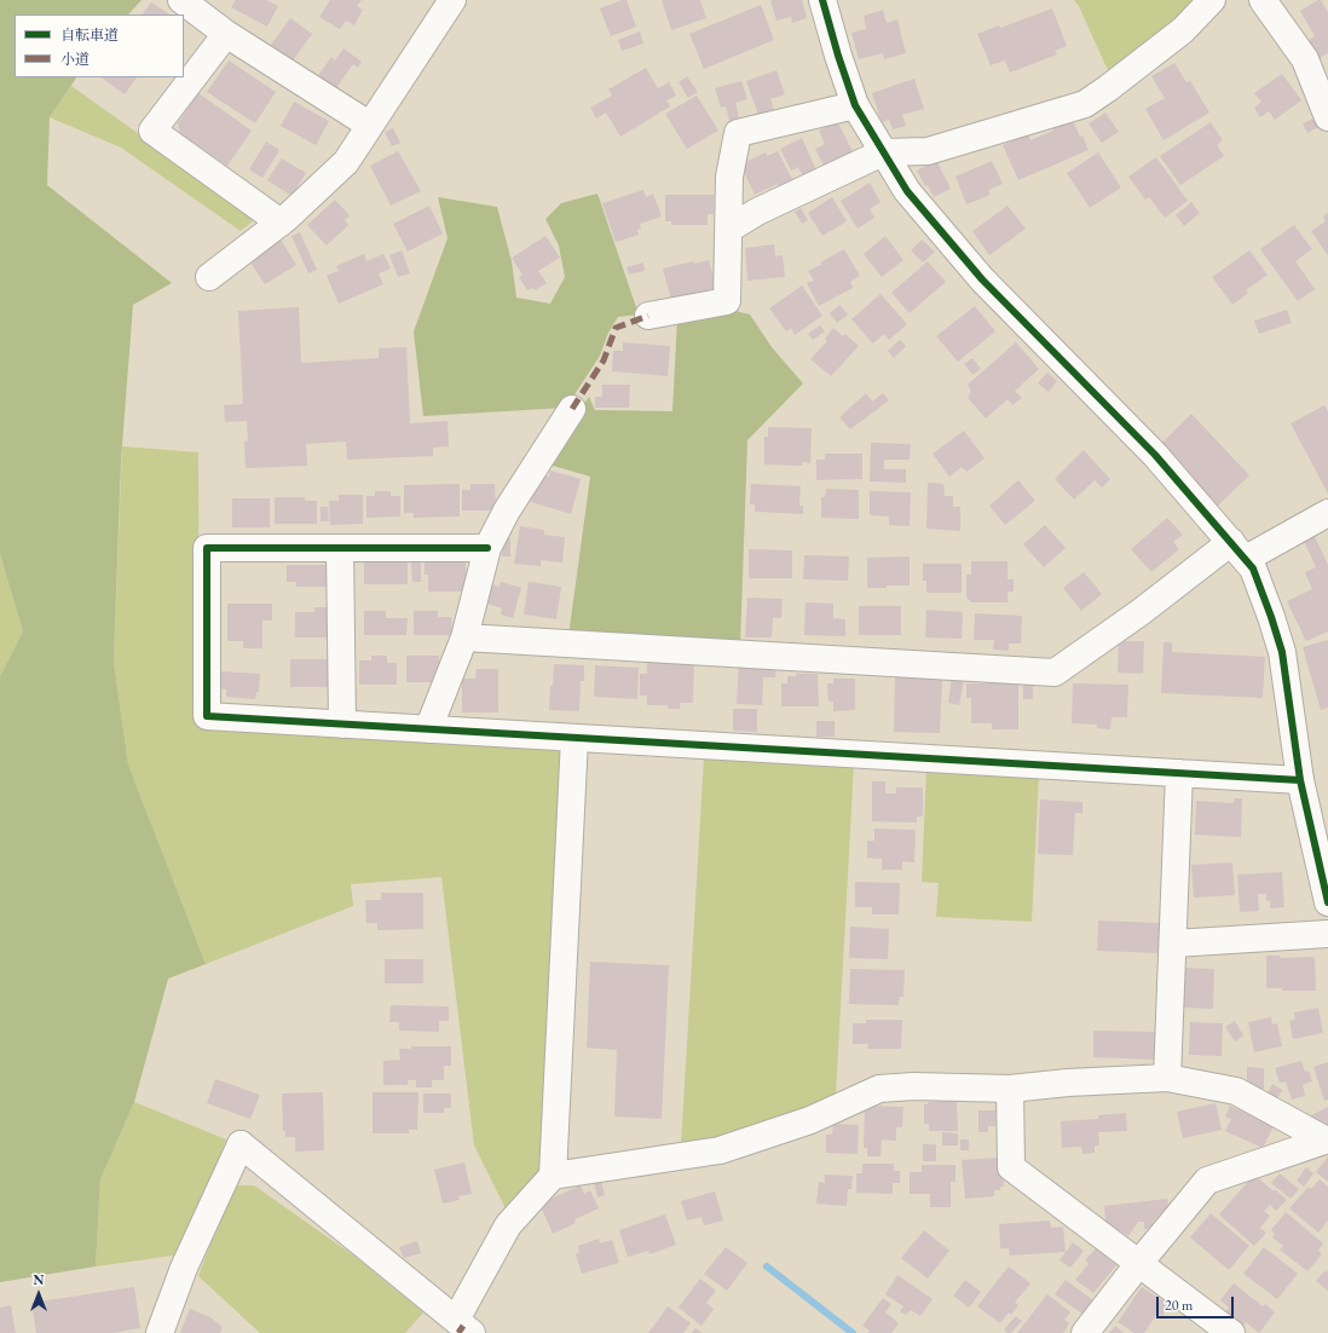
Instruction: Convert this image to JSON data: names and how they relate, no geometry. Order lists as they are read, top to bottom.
{
  "legend": ["自転車道", "小道"],
  "scale_bar": "20 m",
  "north": "top"
}
